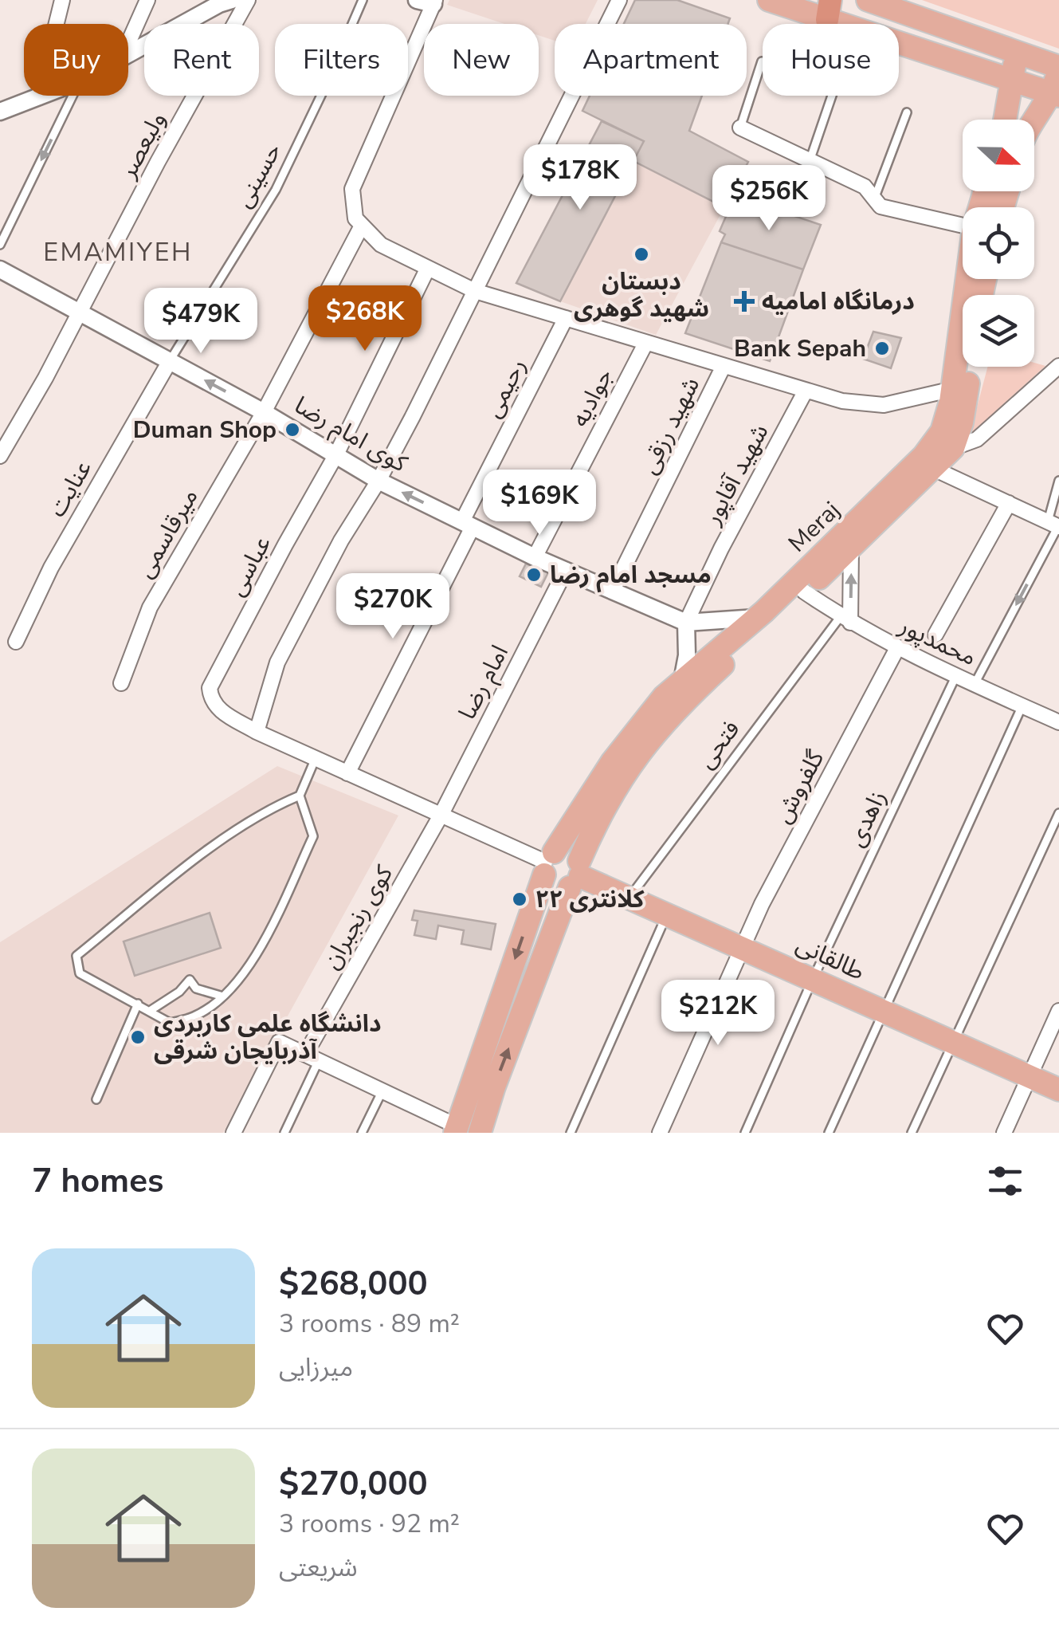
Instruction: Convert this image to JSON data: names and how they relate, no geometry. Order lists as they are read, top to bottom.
{
  "streets": {
    "main road": ["Meraj", "طالقانی"],
    "street": [
      "ولیعصر",
      "رحیمی",
      "جوادیه",
      "شهید رزقی",
      "کوی امام رضا",
      "شهید آقاپور",
      "عنایت",
      "میرقاسمی",
      "عباسی",
      "محمدپور",
      "امام رضا",
      "گلفروش",
      "کوی رنجبران"
    ],
    "lane": ["حسینی", "فتحی", "زاهدی"]
  },
  "crossings": [
    ["ولیعصر", "کوی امام رضا"],
    ["حسینی", "کوی امام رضا"],
    ["حسینی", "عنایت"],
    ["رحیمی", "کوی امام رضا"],
    ["جوادیه", "کوی امام رضا"],
    ["شهید رزقی", "کوی امام رضا"],
    ["کوی امام رضا", "شهید آقاپور"],
    ["کوی امام رضا", "عنایت"],
    ["کوی امام رضا", "میرقاسمی"],
    ["کوی امام رضا", "عباسی"],
    ["کوی امام رضا", "امام رضا"],
    ["Meraj", "محمدپور"],
    ["Meraj", "طالقانی"],
    ["محمدپور", "فتحی"],
    ["محمدپور", "گلفروش"],
    ["محمدپور", "زاهدی"],
    ["امام رضا", "کوی رنجبران"],
    ["فتحی", "طالقانی"],
    ["گلفروش", "طالقانی"],
    ["زاهدی", "طالقانی"]
  ],
  "districts": ["EMAMIYEH"],
  "places": {
    "other": [
      "دبستان شهید گوهری",
      "Bank Sepah",
      "Duman Shop",
      "مسجد امام رضا",
      "کلانتری ٢٢",
      "دانشگاه علمی کاربردی آذربایجان شرقی"
    ],
    "health": ["درمانگاه امامیه"]
  },
  "north": "right",
  "page": {
    "chip": [
      "Buy",
      "Rent",
      "Filters",
      "New",
      "Apartment",
      "House"
    ],
    "price": [
      "$178K",
      "$256K",
      "$268K",
      "$479K",
      "$169K",
      "$270K",
      "$212K"
    ],
    "heading": "7 homes",
    "list": [
      {
        "name": "$268,000",
        "note": "3 rooms · 89 m² · میرزایی"
      },
      {
        "name": "$270,000",
        "note": "3 rooms · 92 m² · شریعتی"
      }
    ]
  }
}
